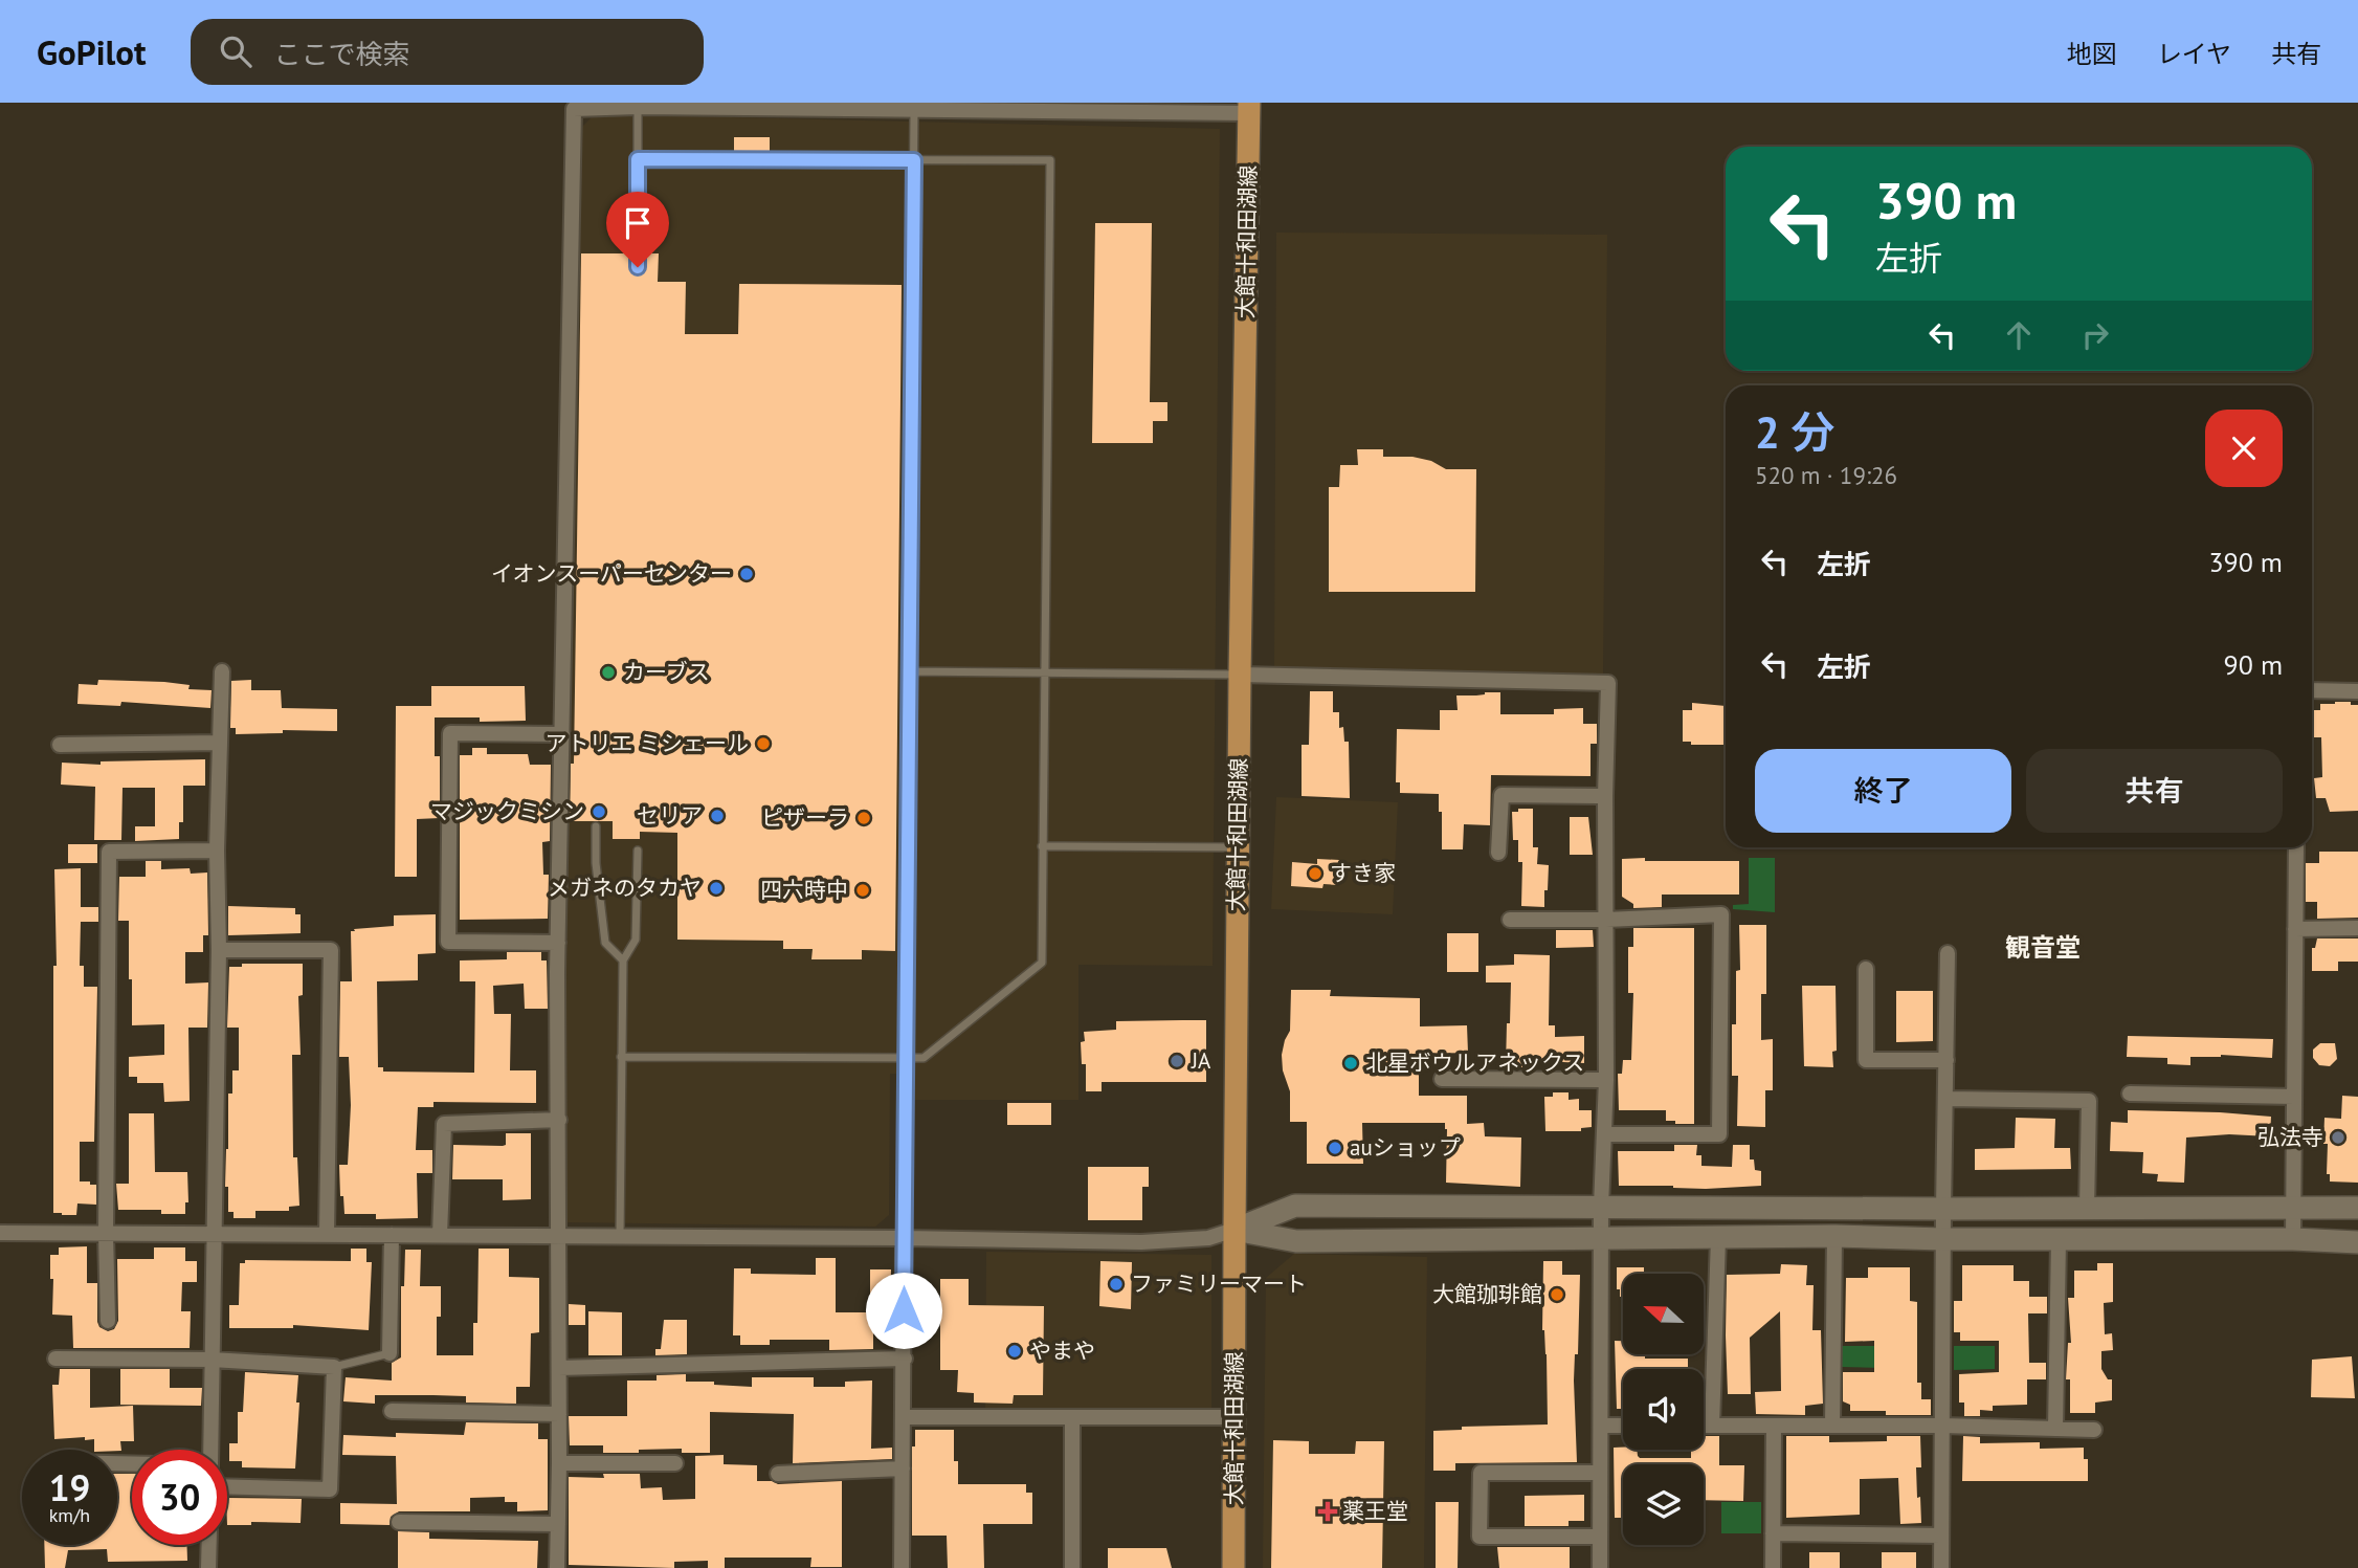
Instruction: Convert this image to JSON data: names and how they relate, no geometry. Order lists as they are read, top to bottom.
{
  "streets": {
    "main road": ["大館十和田湖線"]
  },
  "districts": ["観音堂"],
  "places": {
    "other": [
      "イオンスーパーセンター",
      "カーブス",
      "アトリエ ミシェール",
      "マジックミシン",
      "セリア",
      "ピザーラ",
      "すき家",
      "メガネのタカヤ",
      "四六時中",
      "JA",
      "北星ボウルアネックス",
      "弘法寺",
      "auショップ",
      "ファミリーマート",
      "大館珈琲館",
      "やまや"
    ],
    "health": ["薬王堂"]
  },
  "north": "left",
  "page": {
    "header": "GoPilot",
    "search": "ここで検索",
    "nav": ["地図", "レイヤ", "共有"],
    "turn": ["390 m", "左折"],
    "heading": ["2 分", "520 m · 19:26"],
    "list": [
      {
        "name": "左折",
        "value": "390 m"
      },
      {
        "name": "左折",
        "value": "90 m"
      }
    ],
    "buttons": ["終了", "共有"],
    "speed": "19 km/h",
    "limit": "30"
  }
}
